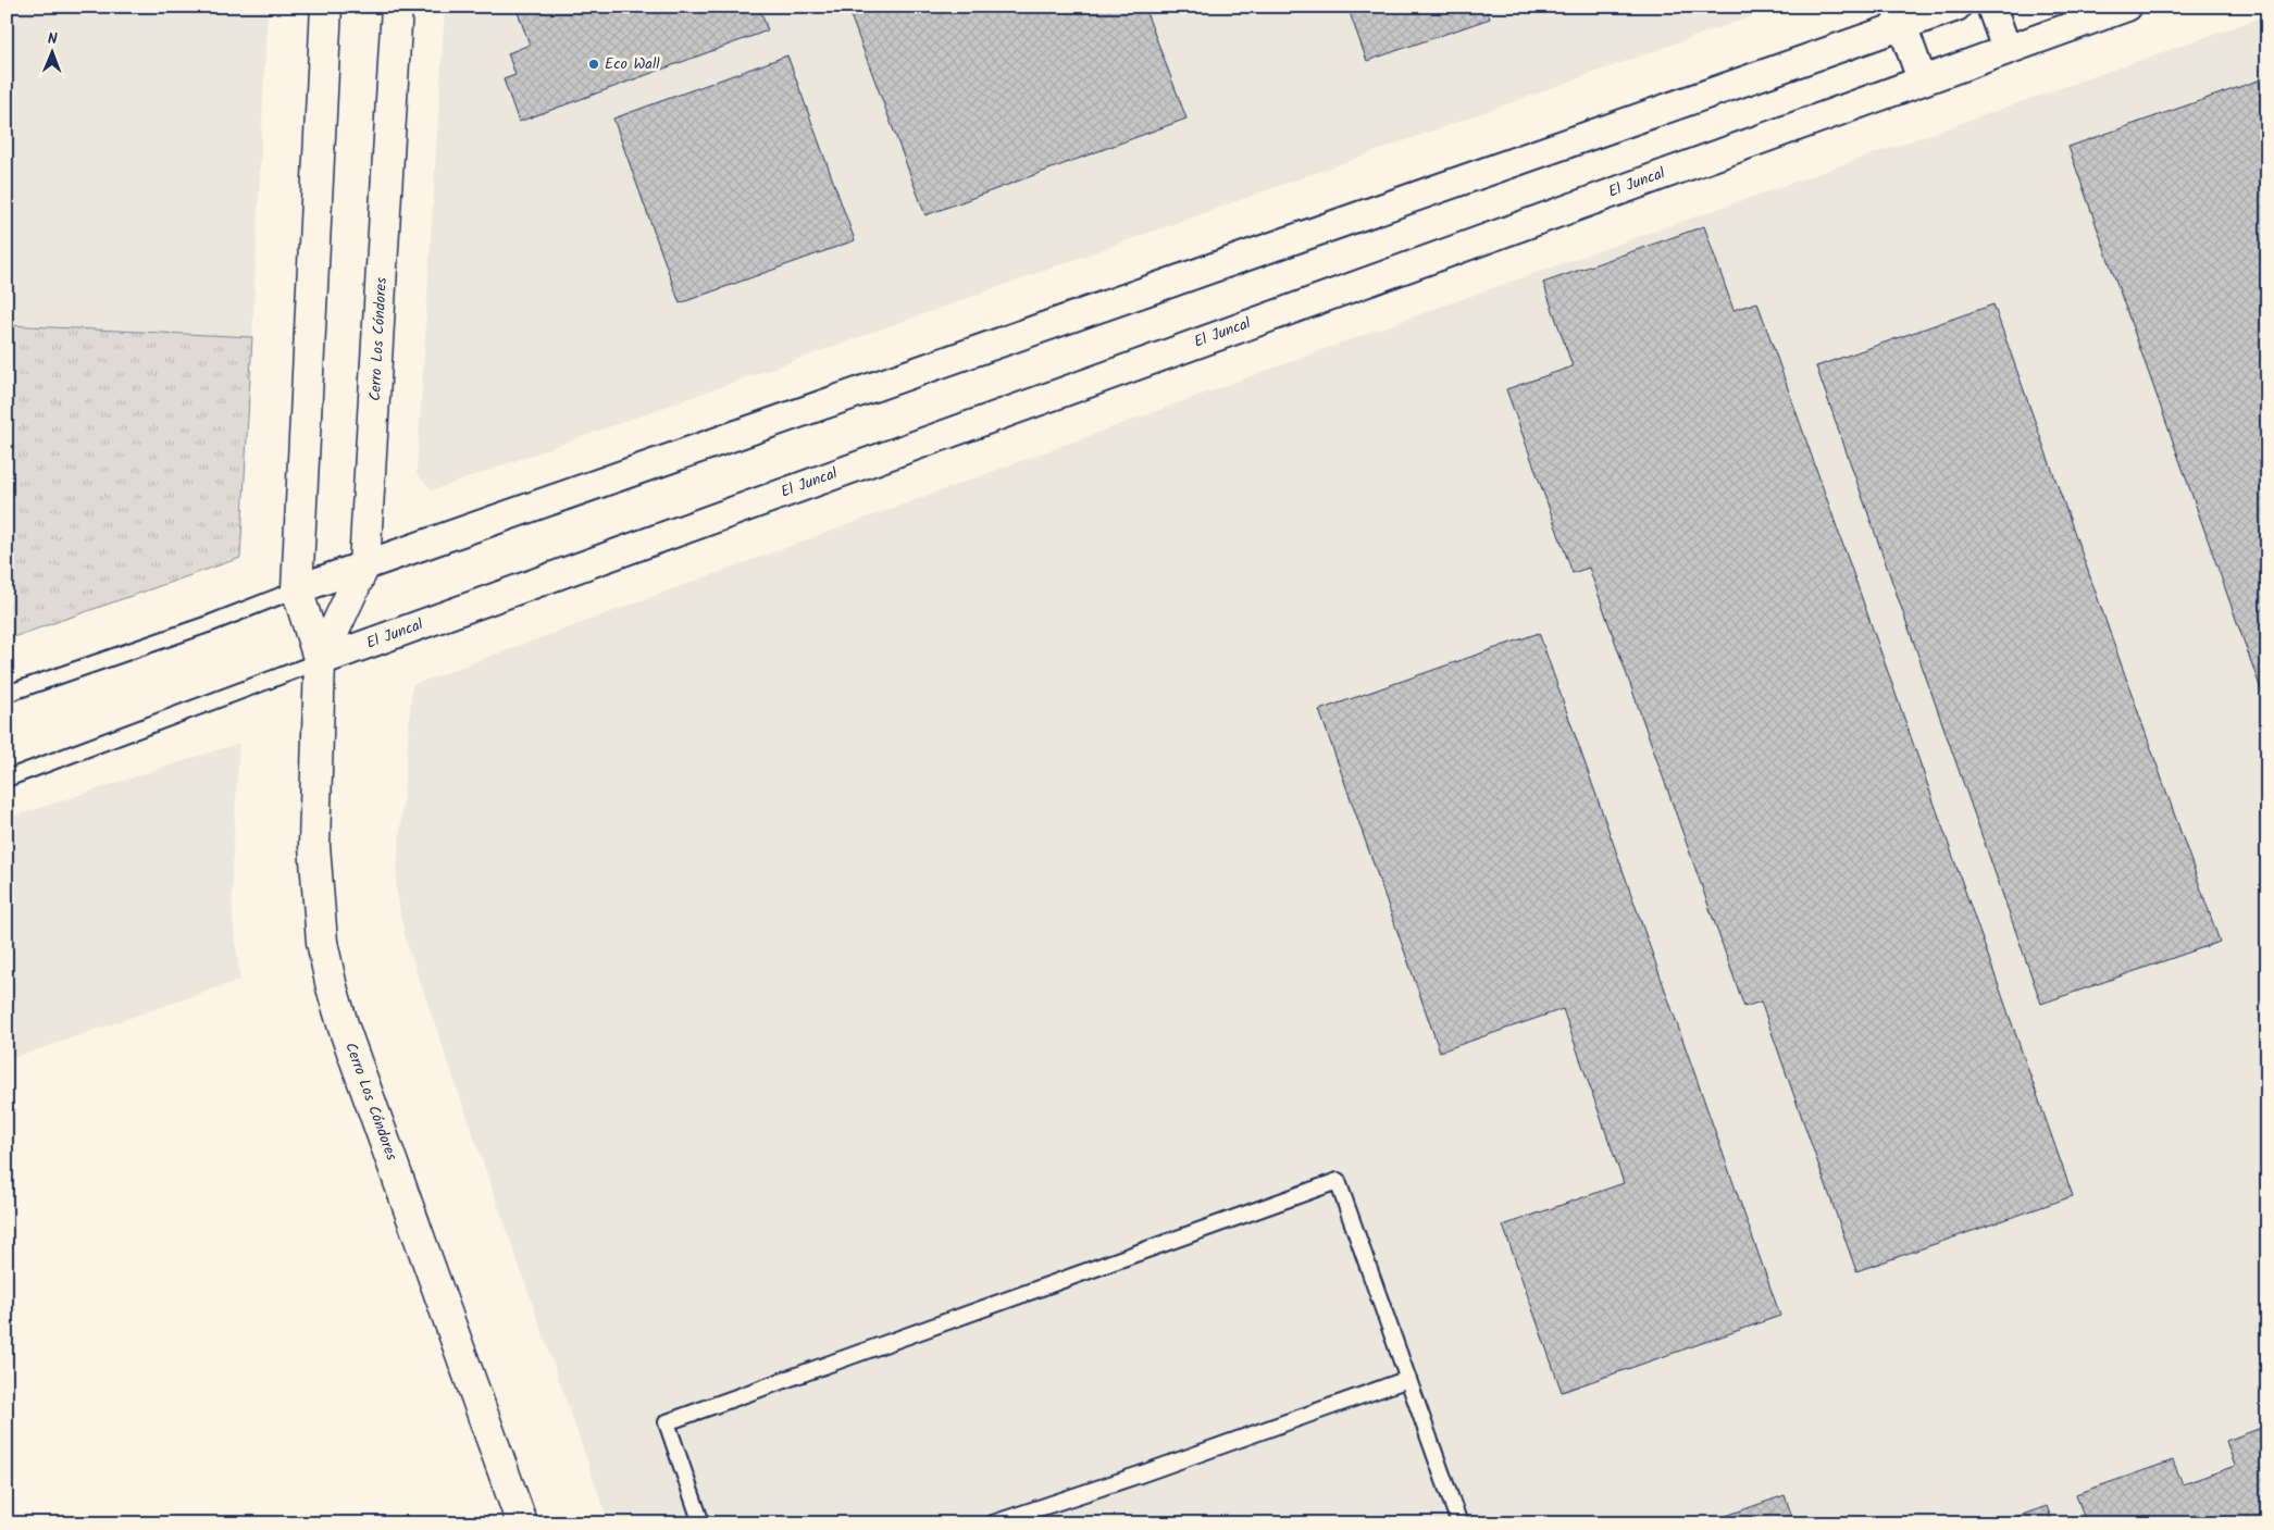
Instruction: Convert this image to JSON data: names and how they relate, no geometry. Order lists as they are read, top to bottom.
{
  "streets": {
    "street": ["El Juncal", "Cerro Los Cóndores"]
  },
  "crossings": [
    ["El Juncal", "Cerro Los Cóndores"]
  ],
  "places": ["Eco Wall"],
  "north": "top"
}
